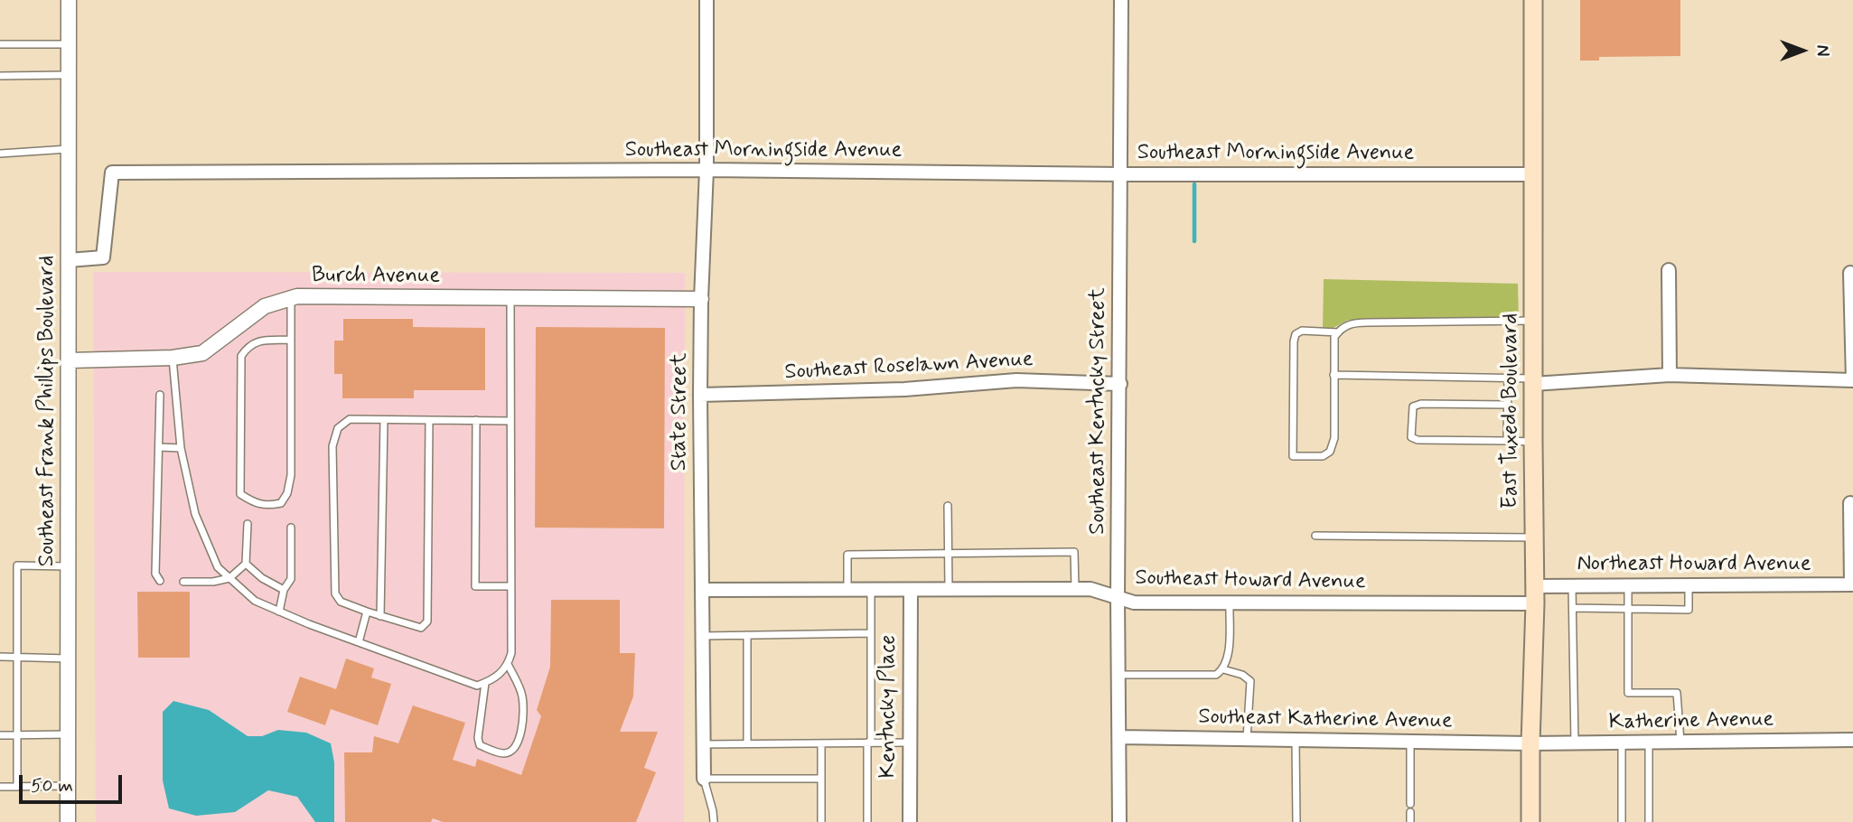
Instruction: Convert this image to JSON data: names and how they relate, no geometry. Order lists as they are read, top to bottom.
{
  "streets": {
    "main road": ["East Tuxedo Boulevard"],
    "street": [
      "Southeast Morningside Avenue",
      "Burch Avenue",
      "Southeast Roselawn Avenue",
      "Southeast Frank Phillips Boulevard",
      "Southeast Kentucky Street",
      "State Street",
      "Northeast Howard Avenue",
      "Southeast Howard Avenue",
      "Kentucky Place",
      "Southeast Katherine Avenue",
      "Katherine Avenue"
    ]
  },
  "crossings": [
    ["Southeast Morningside Avenue", "Southeast Frank Phillips Boulevard"],
    ["Southeast Morningside Avenue", "Southeast Kentucky Street"],
    ["Southeast Morningside Avenue", "East Tuxedo Boulevard"],
    ["Southeast Morningside Avenue", "State Street"],
    ["Burch Avenue", "Southeast Frank Phillips Boulevard"],
    ["Burch Avenue", "State Street"],
    ["Southeast Roselawn Avenue", "Southeast Kentucky Street"],
    ["Southeast Roselawn Avenue", "State Street"],
    ["Southeast Kentucky Street", "Southeast Howard Avenue"],
    ["Southeast Kentucky Street", "Southeast Katherine Avenue"],
    ["East Tuxedo Boulevard", "Northeast Howard Avenue"],
    ["East Tuxedo Boulevard", "Southeast Howard Avenue"],
    ["East Tuxedo Boulevard", "Southeast Katherine Avenue"],
    ["East Tuxedo Boulevard", "Katherine Avenue"],
    ["State Street", "Southeast Howard Avenue"],
    ["Northeast Howard Avenue", "Southeast Howard Avenue"],
    ["Southeast Howard Avenue", "Kentucky Place"],
    ["Southeast Katherine Avenue", "Katherine Avenue"]
  ],
  "scale_bar": "50 m",
  "north": "right"
}
